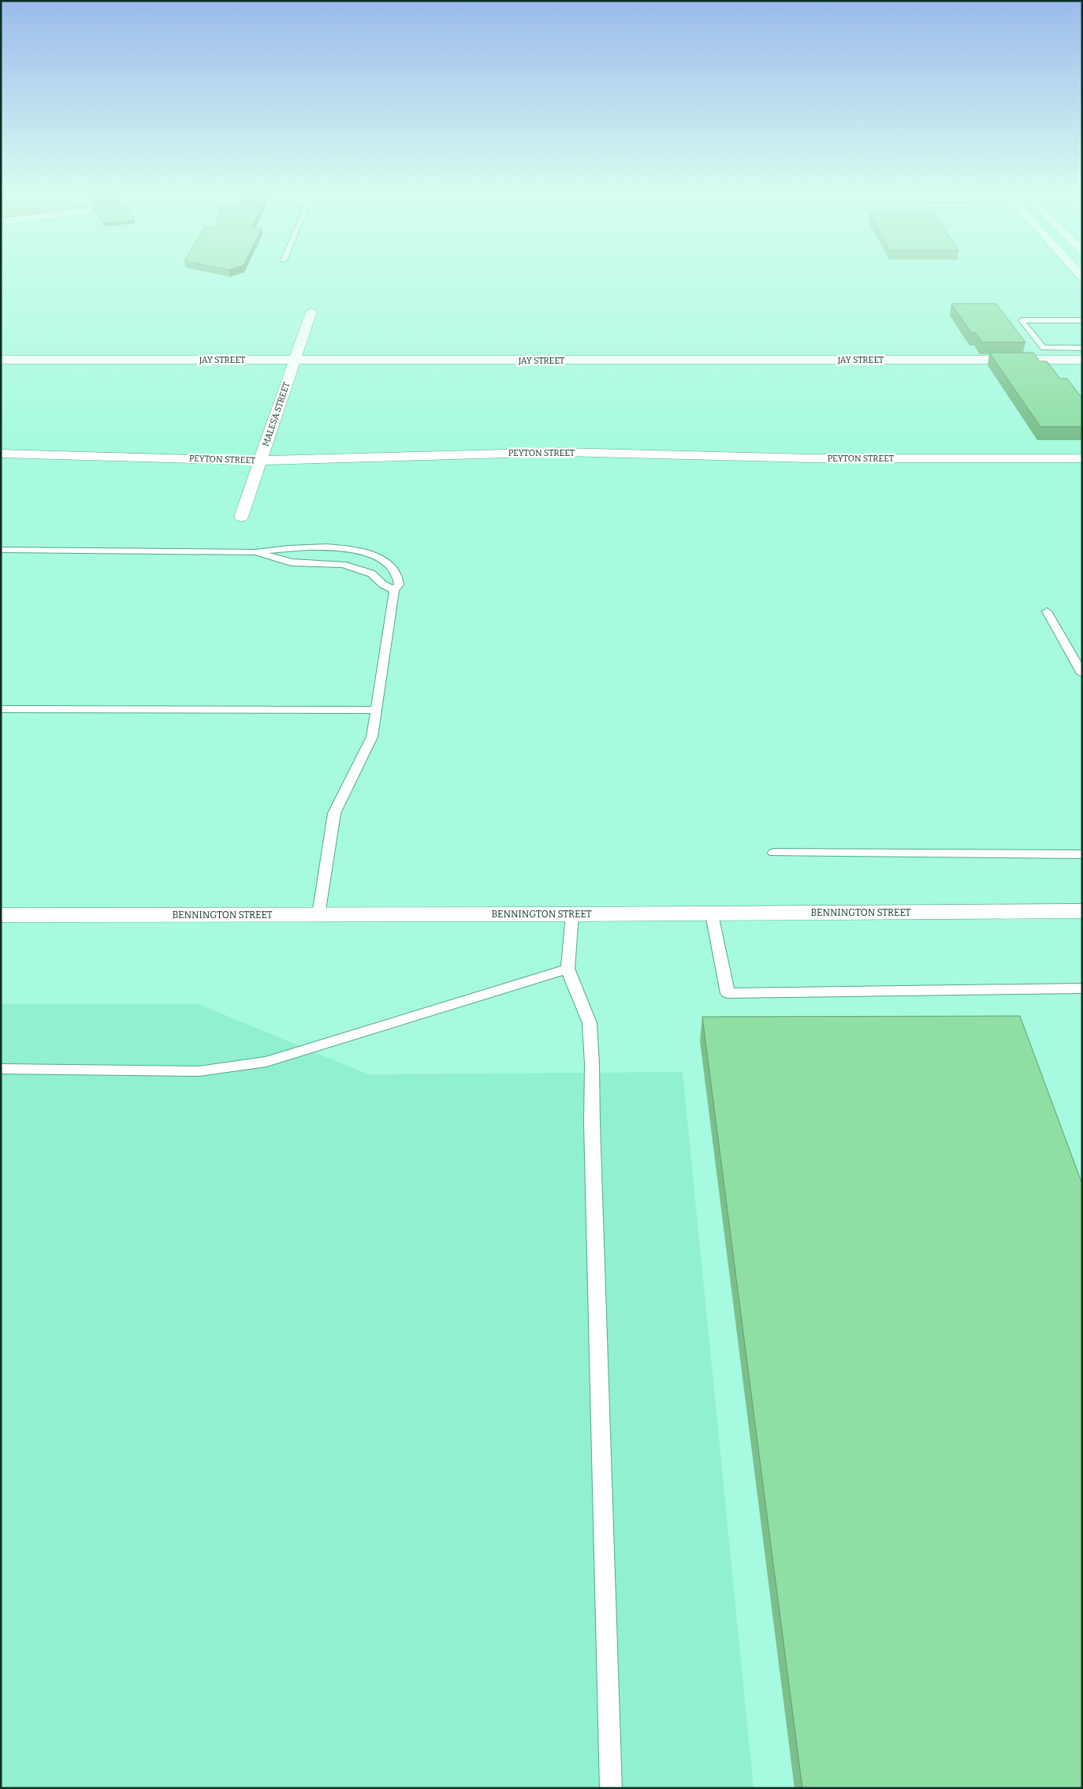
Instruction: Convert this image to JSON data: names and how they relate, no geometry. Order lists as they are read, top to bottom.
{
  "streets": {
    "street": [
      "JAY STREET",
      "MALESA STREET",
      "PEYTON STREET",
      "BENNINGTON STREET"
    ]
  },
  "crossings": [
    ["JAY STREET", "MALESA STREET"],
    ["MALESA STREET", "PEYTON STREET"]
  ]
}
